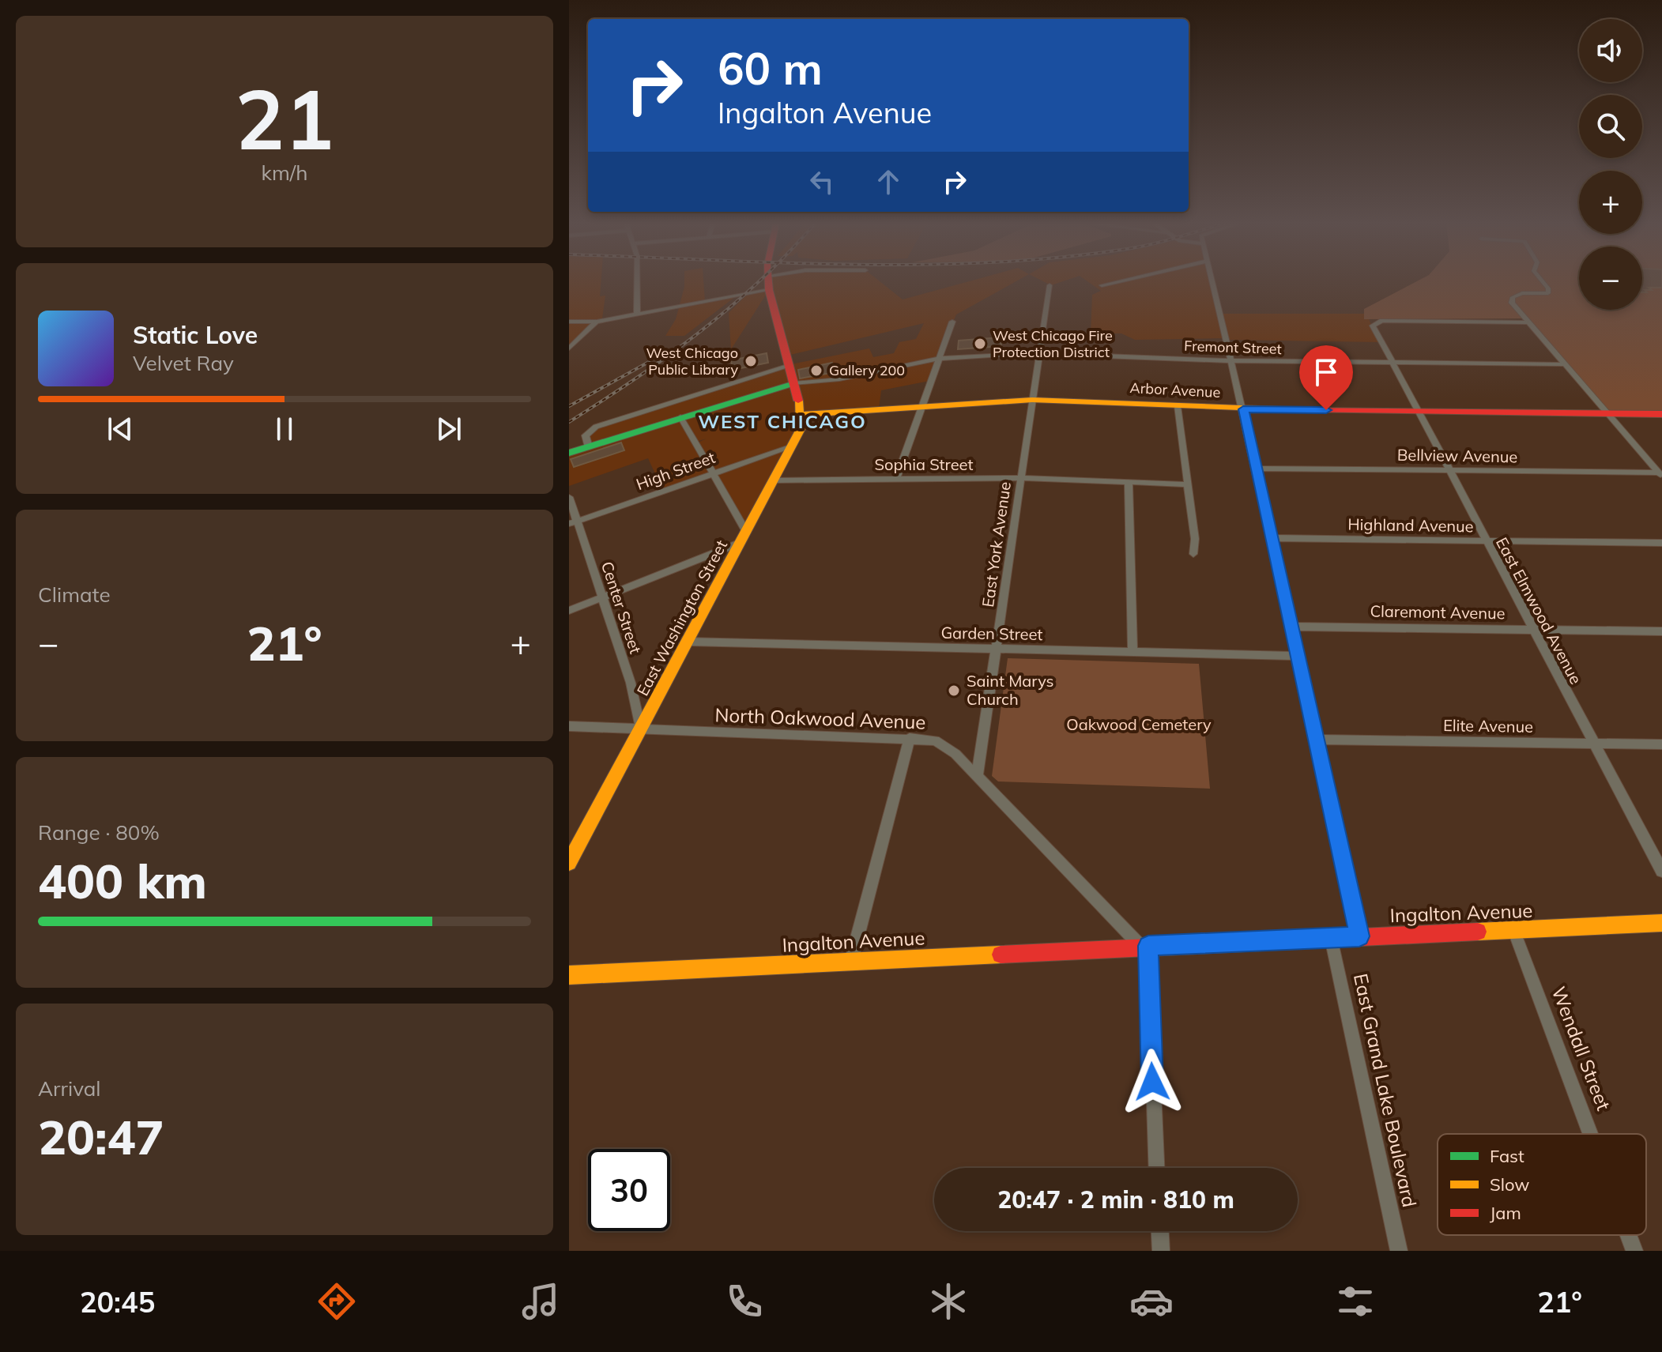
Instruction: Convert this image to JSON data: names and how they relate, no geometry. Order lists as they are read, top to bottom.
{
  "streets": {
    "street": [
      "Fremont Street",
      "Arbor Avenue",
      "Bellview Avenue",
      "Sophia Street",
      "High Street",
      "Highland Avenue",
      "East York Avenue",
      "Center Street",
      "East Elmwood Avenue",
      "Claremont Avenue",
      "East Washington Street",
      "Garden Street",
      "North Oakwood Avenue",
      "Elite Avenue",
      "Ingalton Avenue",
      "Wendall Street",
      "East Grand Lake Boulevard"
    ]
  },
  "crossings": [
    ["Fremont Street", "East York Avenue"],
    ["Fremont Street", "East Elmwood Avenue"],
    ["Fremont Street", "East Washington Street"],
    ["Arbor Avenue", "East York Avenue"],
    ["Arbor Avenue", "East Elmwood Avenue"],
    ["Arbor Avenue", "East Washington Street"],
    ["Bellview Avenue", "East Elmwood Avenue"],
    ["Sophia Street", "East York Avenue"],
    ["Sophia Street", "East Washington Street"],
    ["High Street", "Center Street"],
    ["High Street", "East Washington Street"],
    ["Highland Avenue", "East Elmwood Avenue"],
    ["East York Avenue", "Garden Street"],
    ["East York Avenue", "North Oakwood Avenue"],
    ["Center Street", "East Washington Street"],
    ["Center Street", "North Oakwood Avenue"],
    ["East Elmwood Avenue", "Claremont Avenue"],
    ["East Elmwood Avenue", "Elite Avenue"],
    ["East Washington Street", "Garden Street"],
    ["East Washington Street", "North Oakwood Avenue"],
    ["North Oakwood Avenue", "Ingalton Avenue"],
    ["Ingalton Avenue", "Wendall Street"],
    ["Ingalton Avenue", "East Grand Lake Boulevard"]
  ],
  "districts": ["WEST CHICAGO"],
  "parks": ["Oakwood Cemetery"],
  "places": [
    "West Chicago Fire Protection District",
    "West Chicago Public Library",
    "Gallery 200",
    "Saint Marys Church"
  ],
  "legend": ["Fast", "Slow", "Jam"],
  "page": {
    "tile": [
      ["21", "km/h"],
      "Climate",
      ["Range · 80%", "400 km"],
      ["Arrival", "20:47"]
    ],
    "map_buttons": ["+", "−"],
    "turn": ["60 m", "Ingalton Avenue"],
    "song": ["Static Love", "Velvet Ray"],
    "heat": ["−", "21°", "+"],
    "limit": "30",
    "trip": "20:47 · 2 min · 810 m",
    "tabs": ["20:45", "21°"]
  }
}
